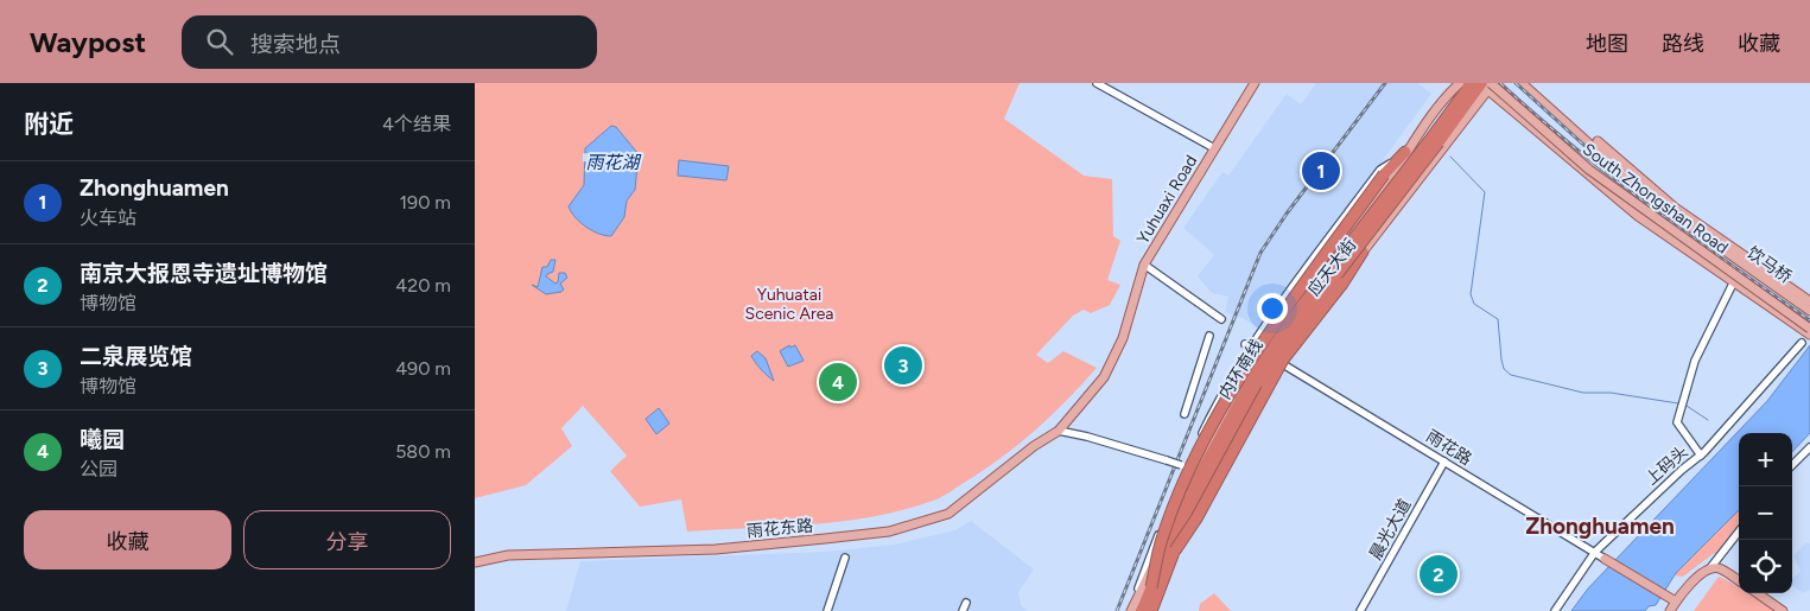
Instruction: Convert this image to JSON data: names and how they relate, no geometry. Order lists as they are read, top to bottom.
{
  "streets": {
    "highway": ["内环南线"],
    "main road": [
      "South Zhongshan Road",
      "Yuhuaxi Road",
      "饮马桥",
      "应天大街",
      "雨花东路"
    ],
    "street": ["雨花路", "上码头", "晨光大道"]
  },
  "crossings": [
    ["South Zhongshan Road", "应天大街"],
    ["South Zhongshan Road", "内环南线"],
    ["Yuhuaxi Road", "雨花东路"],
    ["应天大街", "内环南线"],
    ["应天大街", "雨花路"],
    ["雨花路", "上码头"],
    ["雨花路", "晨光大道"]
  ],
  "districts": ["Zhonghuamen"],
  "water": ["雨花湖"],
  "parks": ["Yuhuatai Scenic Area"],
  "page": {
    "header": "Waypost",
    "search": "搜索地点",
    "nav": ["地图", "路线", "收藏"],
    "heading": ["附近", "4个结果"],
    "pins": [
      "1",
      "3",
      "4",
      "2"
    ],
    "list": [
      {
        "mark": "1",
        "name": "Zhonghuamen",
        "note": "火车站",
        "value": "190 m"
      },
      {
        "mark": "2",
        "name": "南京大报恩寺遗址博物馆",
        "note": "博物馆",
        "value": "420 m"
      },
      {
        "mark": "3",
        "name": "二泉展览馆",
        "note": "博物馆",
        "value": "490 m"
      },
      {
        "mark": "4",
        "name": "曦园",
        "note": "公园",
        "value": "580 m"
      }
    ],
    "map_buttons": ["+", "−"],
    "buttons": ["收藏", "分享"]
  }
}
